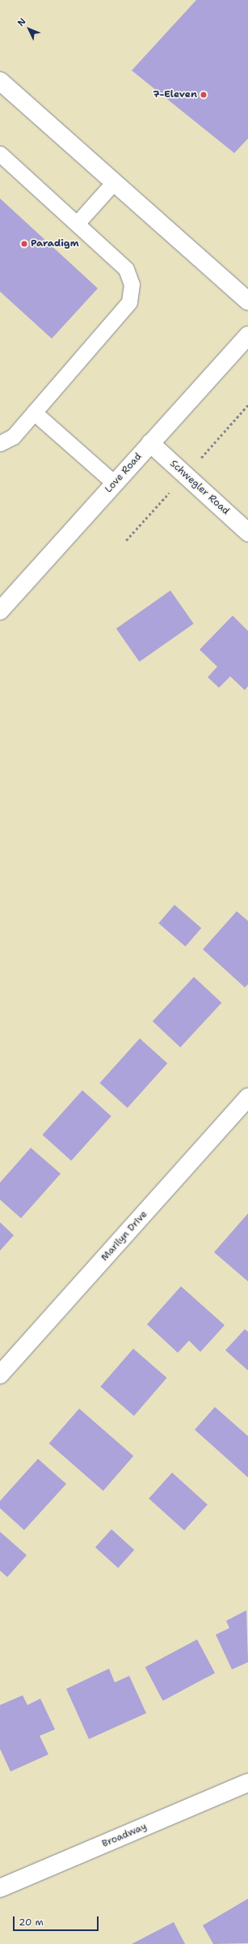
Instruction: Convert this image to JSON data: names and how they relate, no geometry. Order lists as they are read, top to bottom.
{
  "streets": {
    "street": [
      "Love Road",
      "Schwegler Road",
      "Marilyn Drive",
      "Broadway"
    ]
  },
  "crossings": [
    ["Love Road", "Schwegler Road"]
  ],
  "places": ["7-Eleven", "Paradigm"],
  "scale_bar": "20 m",
  "north": "top left"
}
